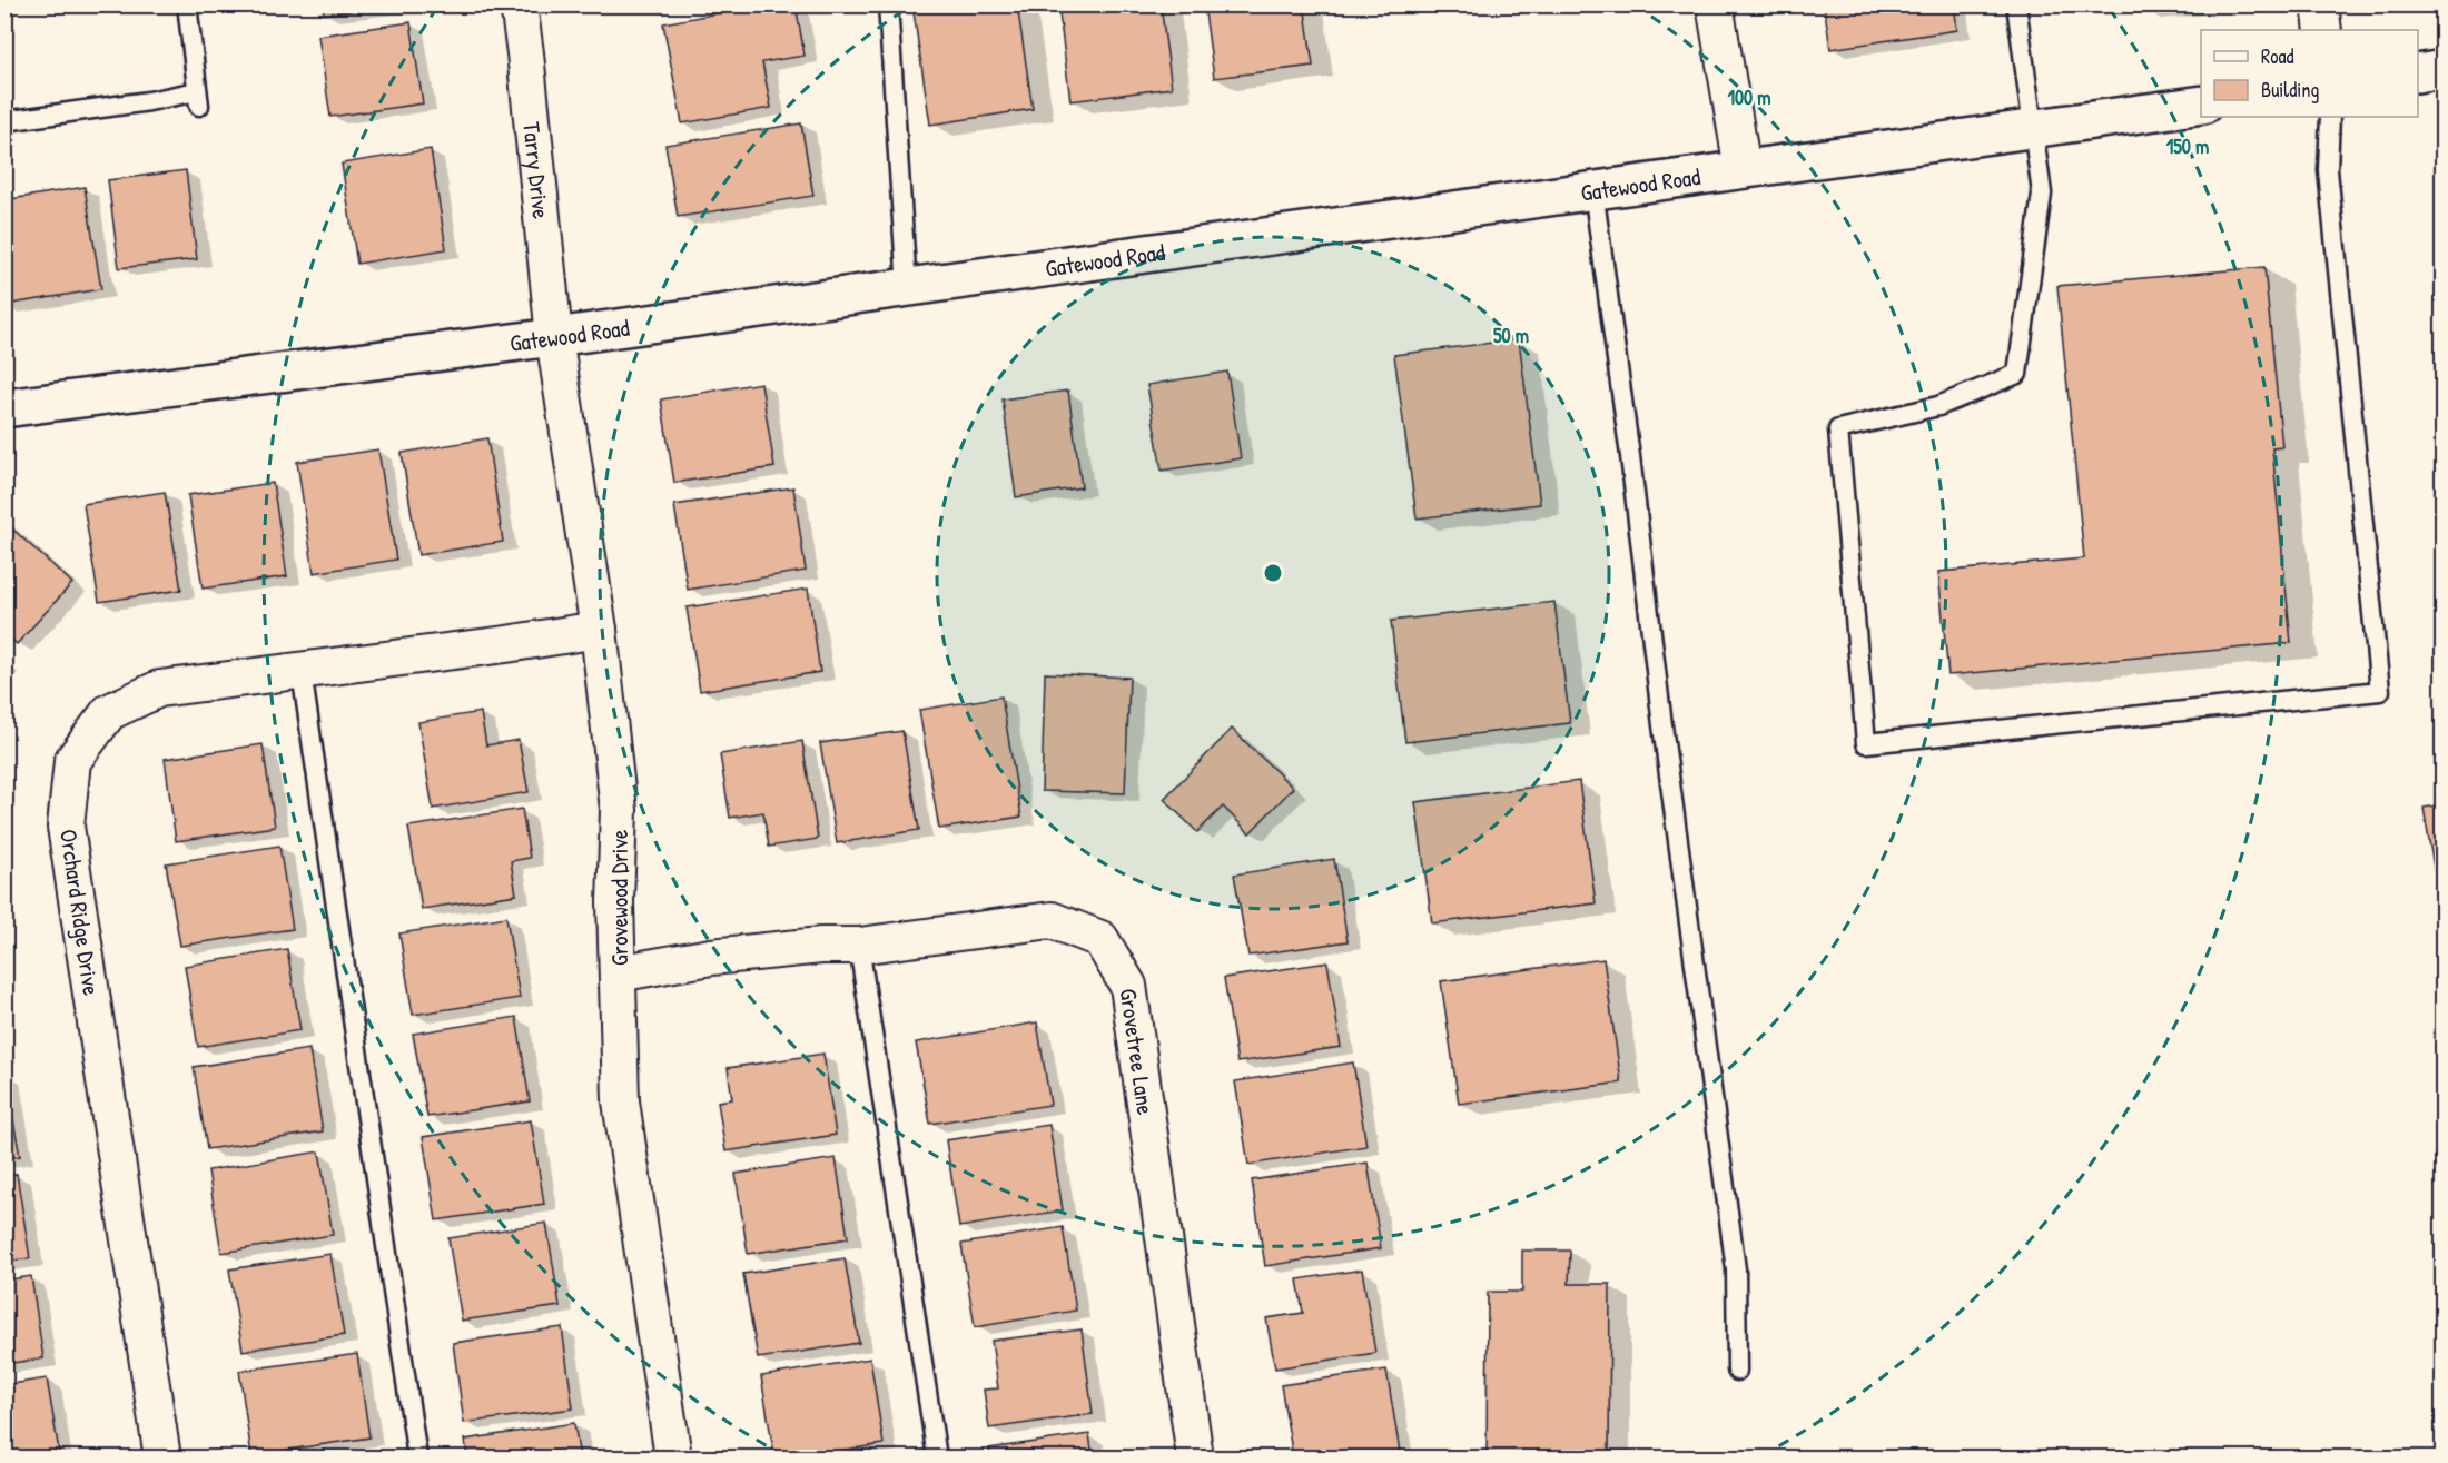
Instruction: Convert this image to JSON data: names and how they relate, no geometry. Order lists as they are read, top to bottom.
{
  "streets": {
    "street": [
      "Tarry Drive",
      "Gatewood Road",
      "Grovewood Drive",
      "Orchard Ridge Drive",
      "Grovetree Lane"
    ]
  },
  "crossings": [
    ["Tarry Drive", "Gatewood Road"],
    ["Tarry Drive", "Grovewood Drive"],
    ["Gatewood Road", "Grovewood Drive"],
    ["Grovewood Drive", "Orchard Ridge Drive"],
    ["Grovewood Drive", "Grovetree Lane"]
  ],
  "legend": ["Road", "Building"],
  "rings": ["100 m", "150 m", "50 m"]
}
